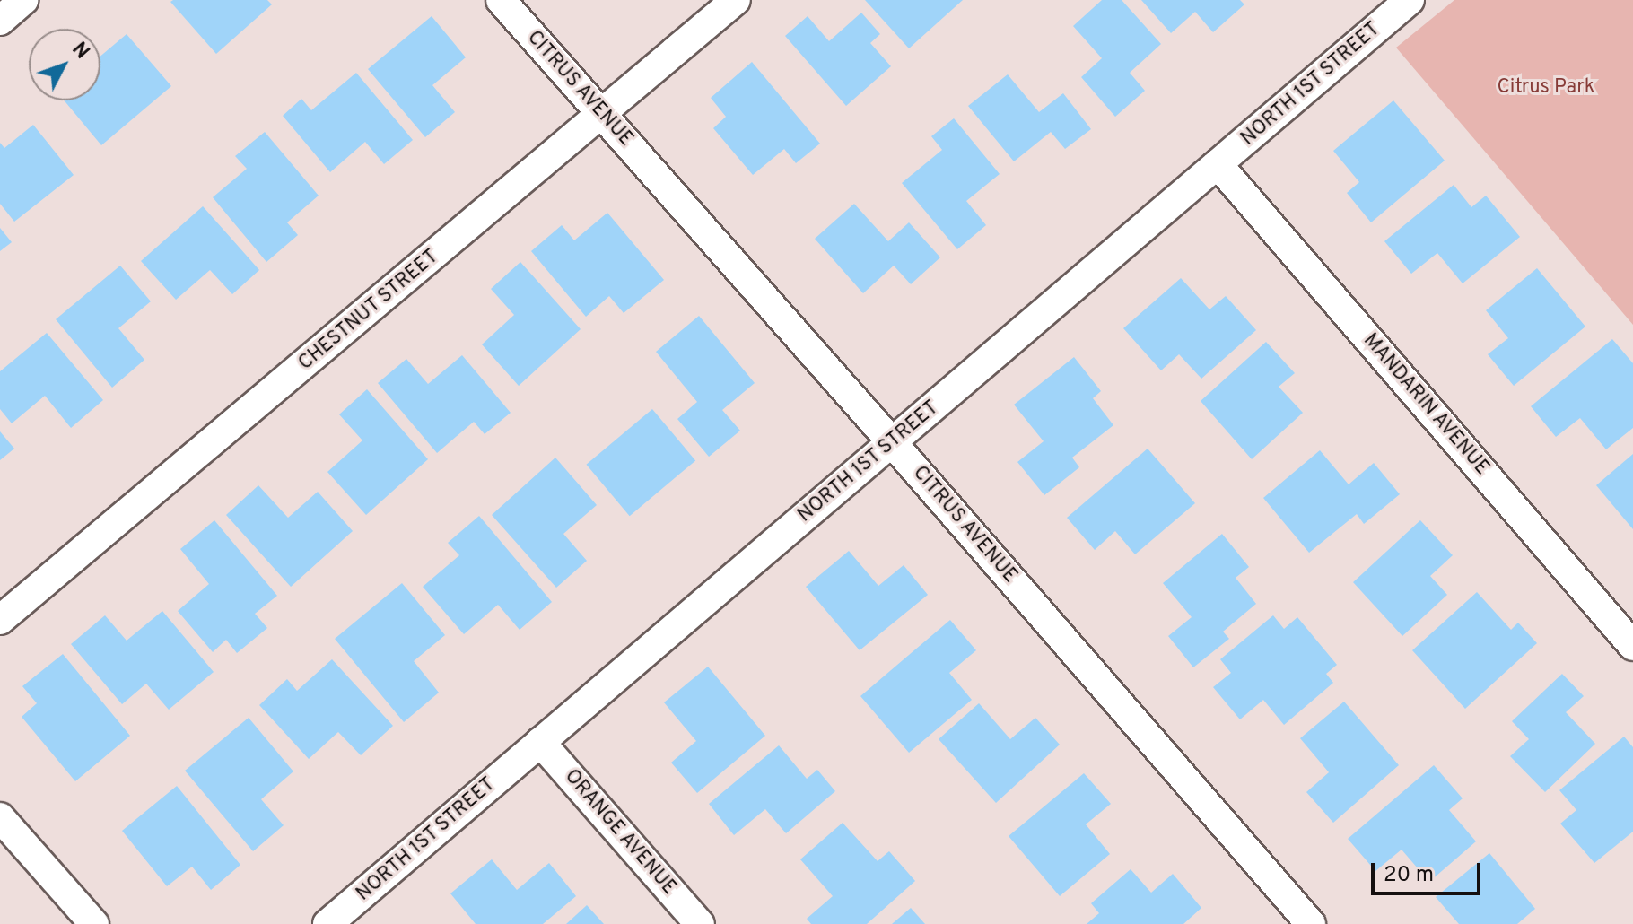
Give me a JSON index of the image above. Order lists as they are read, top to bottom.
{
  "streets": {
    "street": [
      "NORTH 1ST STREET",
      "CITRUS AVENUE",
      "CHESTNUT STREET",
      "MANDARIN AVENUE",
      "ORANGE AVENUE"
    ]
  },
  "crossings": [
    ["NORTH 1ST STREET", "CITRUS AVENUE"],
    ["NORTH 1ST STREET", "MANDARIN AVENUE"],
    ["NORTH 1ST STREET", "ORANGE AVENUE"],
    ["CITRUS AVENUE", "CHESTNUT STREET"]
  ],
  "parks": ["Citrus Park"],
  "scale_bar": "20 m",
  "north": "top right"
}
